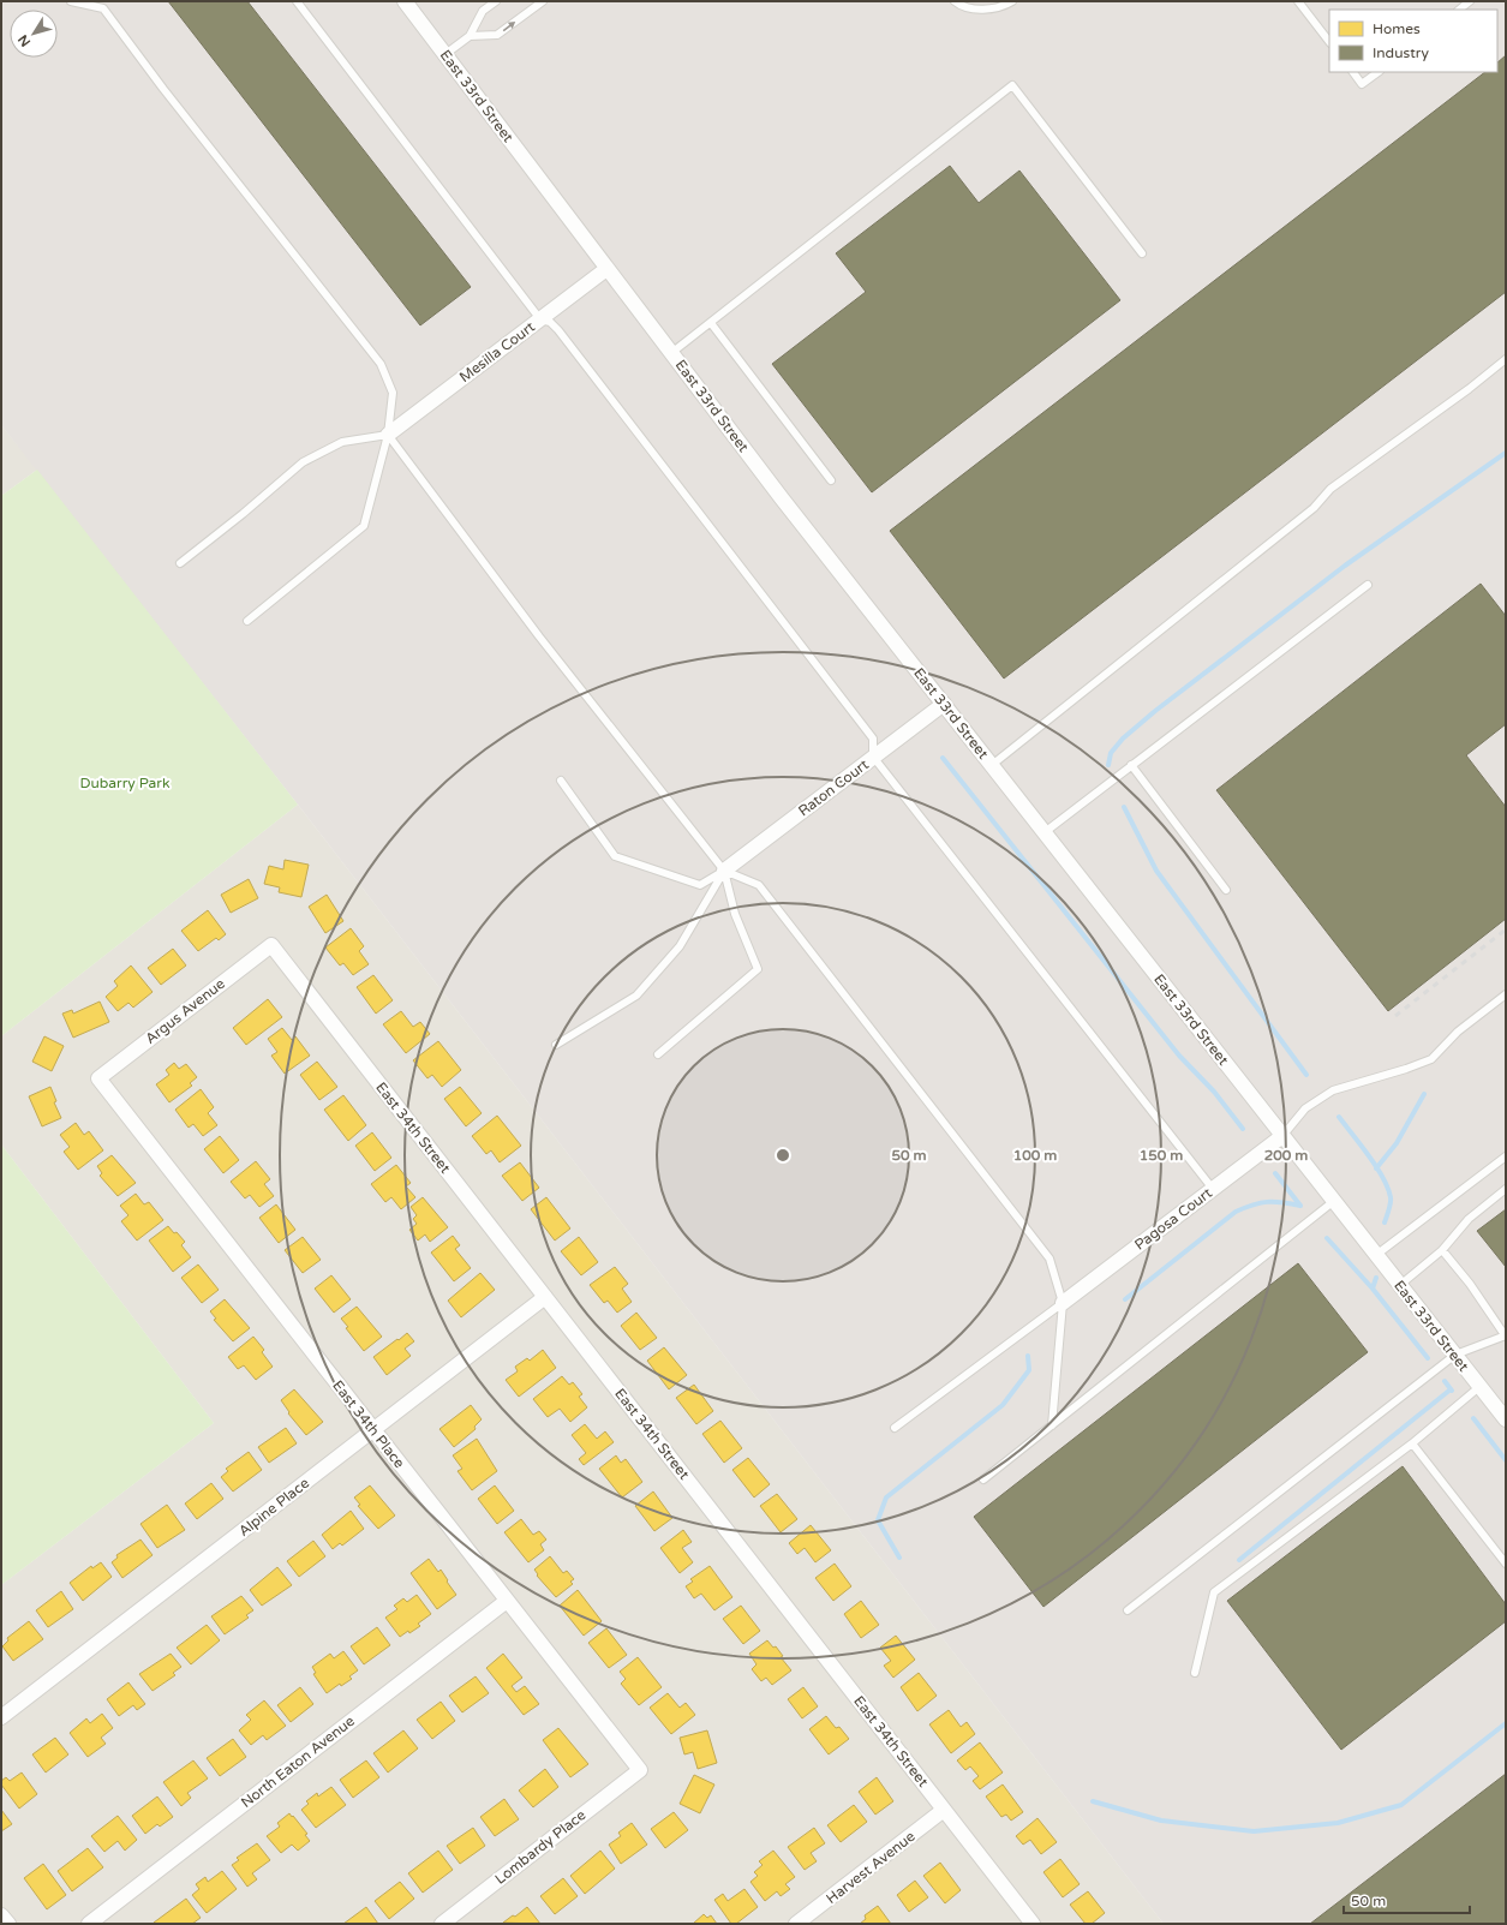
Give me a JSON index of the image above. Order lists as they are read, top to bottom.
{
  "streets": {
    "street": [
      "East 33rd Street",
      "Mesilla Court",
      "Raton Court",
      "Argus Avenue",
      "East 34th Street",
      "Pagosa Court",
      "East 34th Place",
      "Alpine Place",
      "North Eaton Avenue",
      "Lombardy Place",
      "Harvest Avenue"
    ]
  },
  "crossings": [
    ["East 33rd Street", "Mesilla Court"],
    ["East 33rd Street", "Raton Court"],
    ["East 33rd Street", "Pagosa Court"],
    ["Argus Avenue", "East 34th Street"],
    ["Argus Avenue", "East 34th Place"],
    ["East 34th Street", "Alpine Place"],
    ["East 34th Street", "Harvest Avenue"],
    ["East 34th Place", "Alpine Place"],
    ["East 34th Place", "North Eaton Avenue"],
    ["East 34th Place", "Lombardy Place"]
  ],
  "parks": ["Dubarry Park"],
  "legend": ["Homes", "Industry"],
  "scale_bar": "50 m",
  "north": "bottom left",
  "rings": [
    "50 m",
    "100 m",
    "150 m",
    "200 m"
  ]
}
